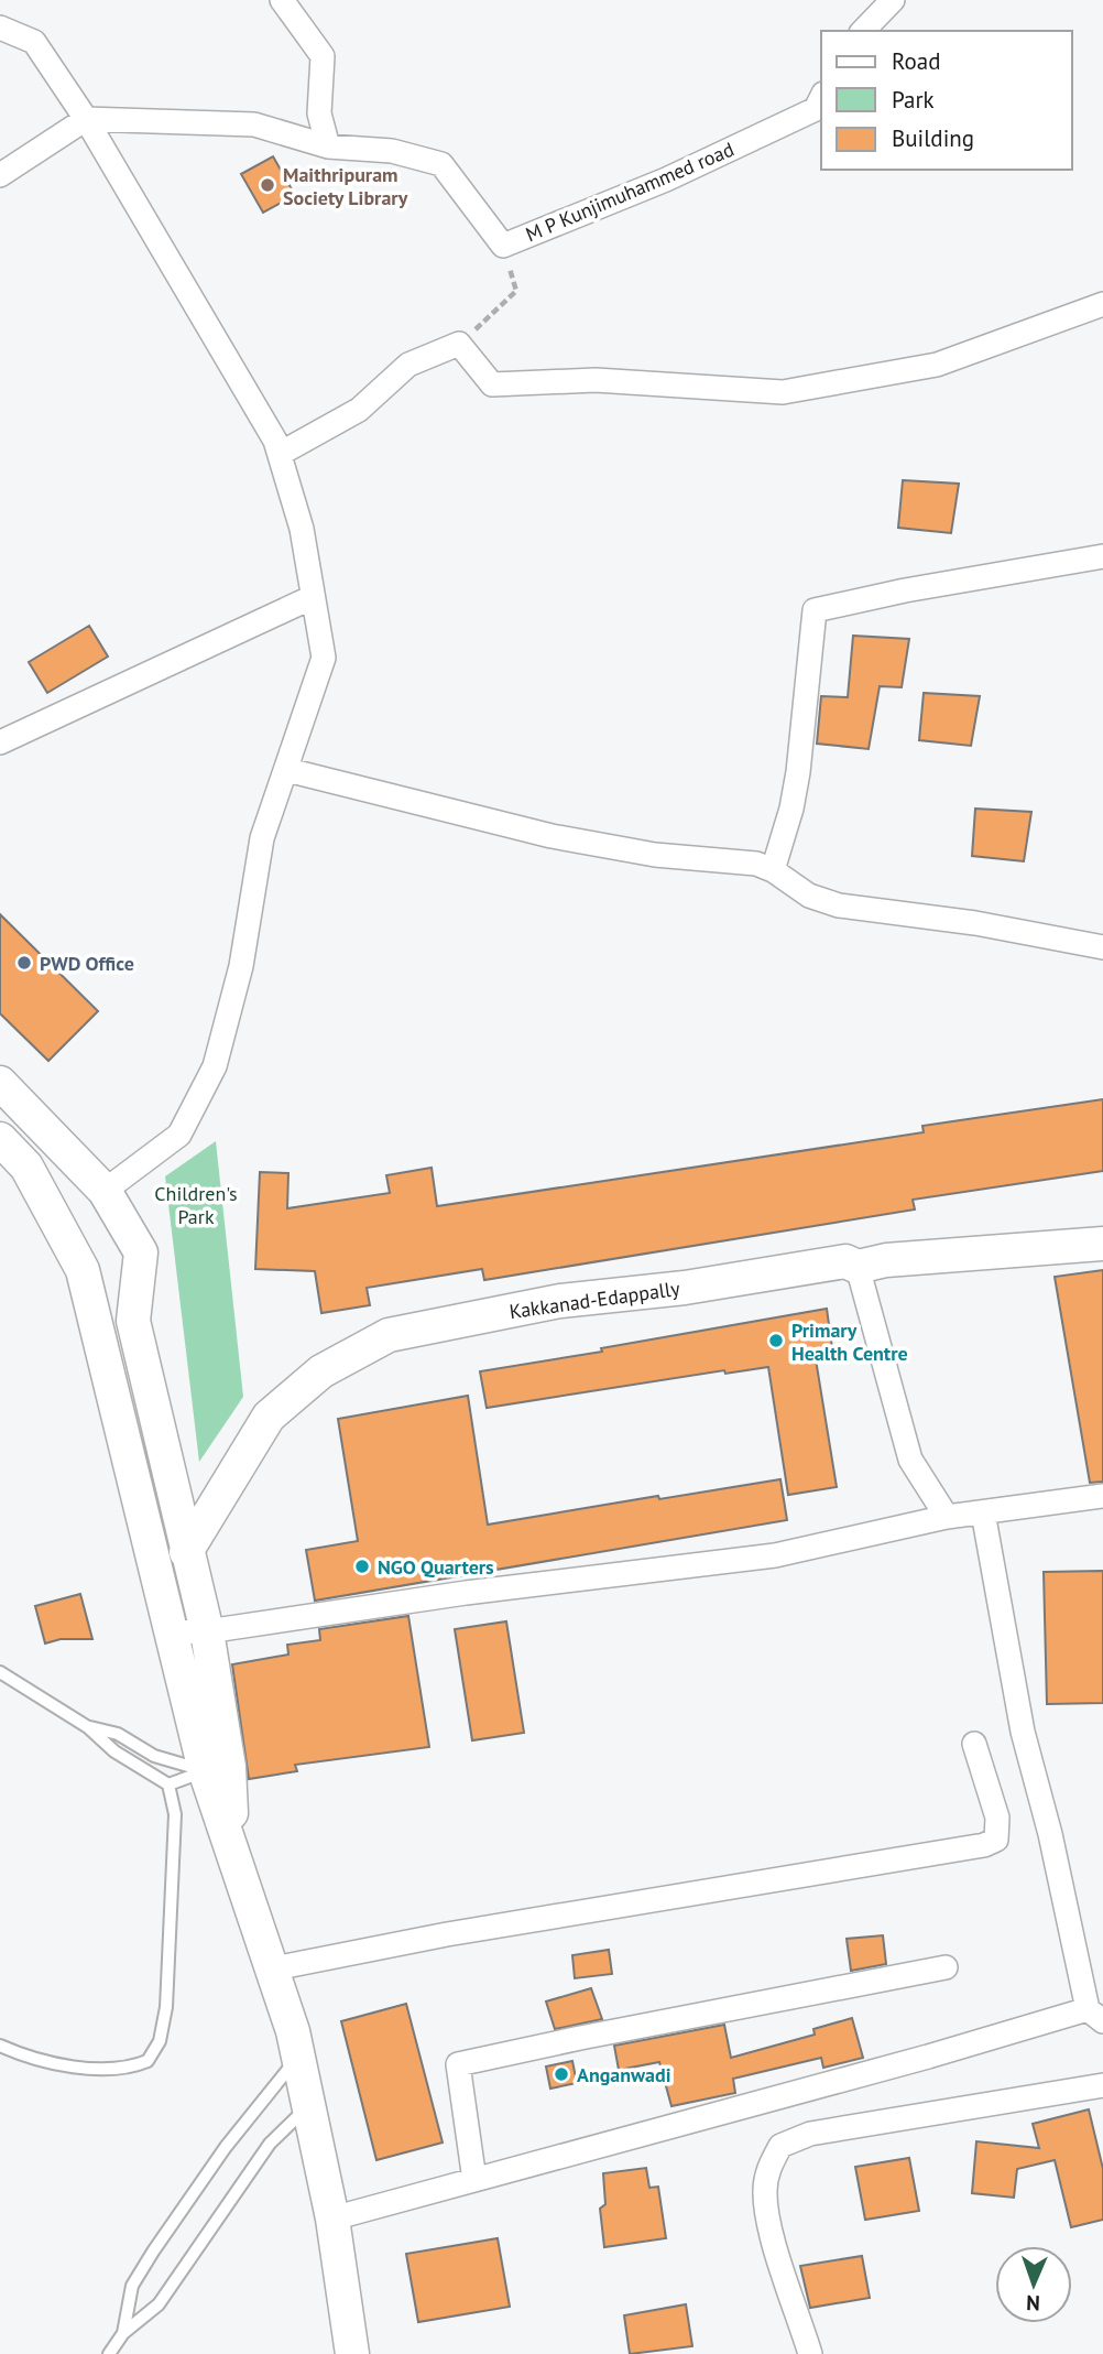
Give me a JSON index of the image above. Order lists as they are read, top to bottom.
{
  "streets": {
    "main road": ["Kakkanad-Edappally"],
    "street": ["M P Kunjimuhammed road"]
  },
  "parks": ["Children's Park"],
  "places": [
    "Maithripuram Society Library",
    "PWD Office",
    "Primary Health Centre",
    "NGO Quarters",
    "Anganwadi"
  ],
  "legend": ["Road", "Park", "Building"],
  "north": "bottom"
}
